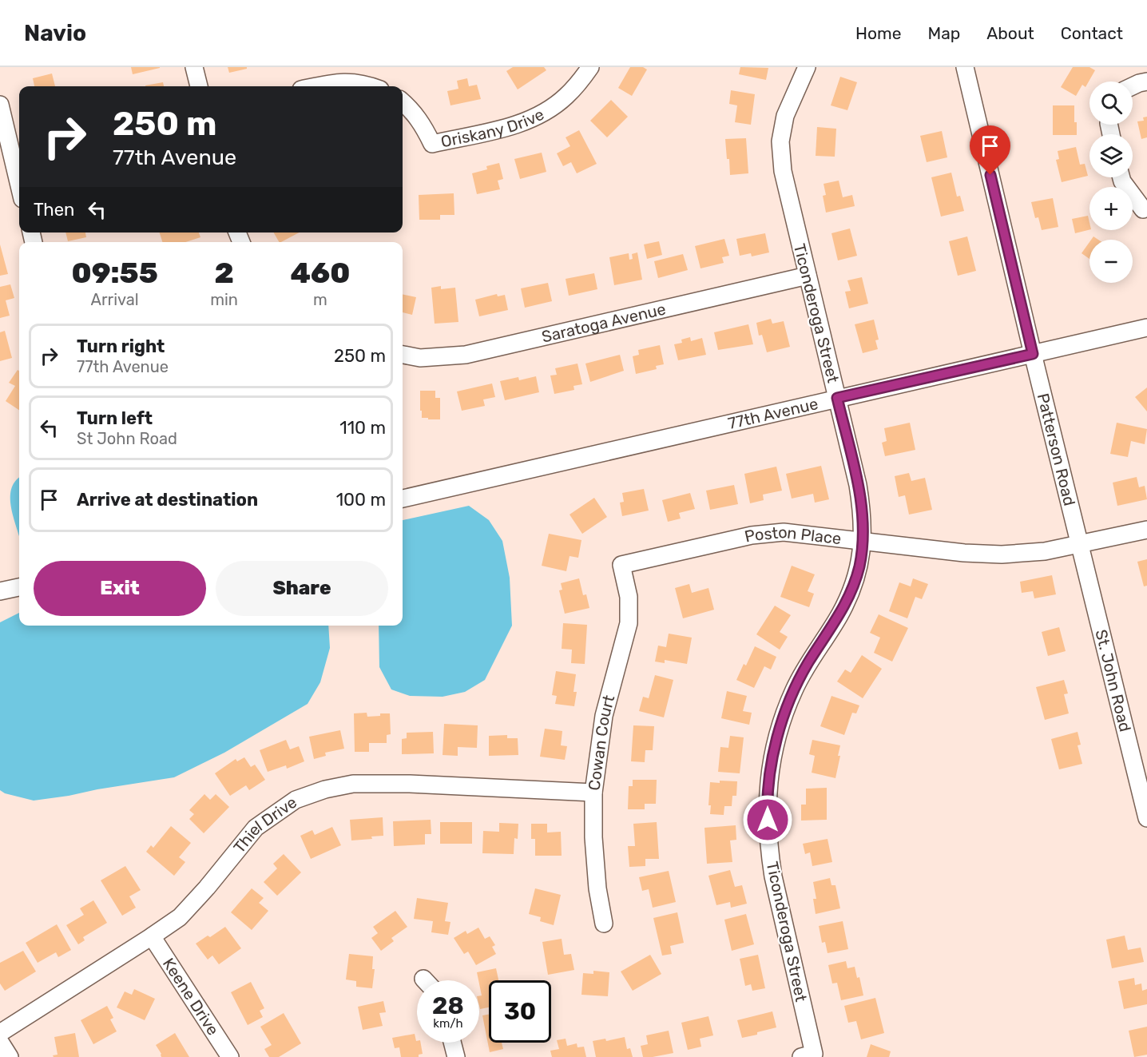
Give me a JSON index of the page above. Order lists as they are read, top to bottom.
{
  "streets": {
    "street": [
      "Oriskany Drive",
      "Ticonderoga Street",
      "Saratoga Avenue",
      "77th Avenue",
      "Patterson Road",
      "Poston Place",
      "St. John Road",
      "Cowan Court",
      "Thiel Drive",
      "Keene Drive"
    ]
  },
  "crossings": [
    ["Ticonderoga Street", "Saratoga Avenue"],
    ["Ticonderoga Street", "77th Avenue"],
    ["Ticonderoga Street", "Poston Place"],
    ["77th Avenue", "Patterson Road"],
    ["Patterson Road", "Poston Place"],
    ["Patterson Road", "St. John Road"],
    ["Poston Place", "St. John Road"],
    ["Poston Place", "Cowan Court"],
    ["Cowan Court", "Thiel Drive"],
    ["Thiel Drive", "Keene Drive"]
  ],
  "page": {
    "header": "Navio",
    "nav": [
      "Home",
      "Map",
      "About",
      "Contact"
    ],
    "map_buttons": ["+", "−"],
    "turn": ["250 m", "77th Avenue"],
    "then": "Then",
    "eta": [
      "09:55",
      "Arrival",
      "2",
      "min",
      "460",
      "m"
    ],
    "list": [
      {
        "name": "Turn right",
        "note": "77th Avenue",
        "value": "250 m"
      },
      {
        "name": "Turn left",
        "note": "St John Road",
        "value": "110 m"
      },
      {
        "name": "Arrive at destination",
        "value": "100 m"
      }
    ],
    "buttons": ["Exit", "Share"],
    "speed": "28 km/h",
    "limit": "30"
  }
}
